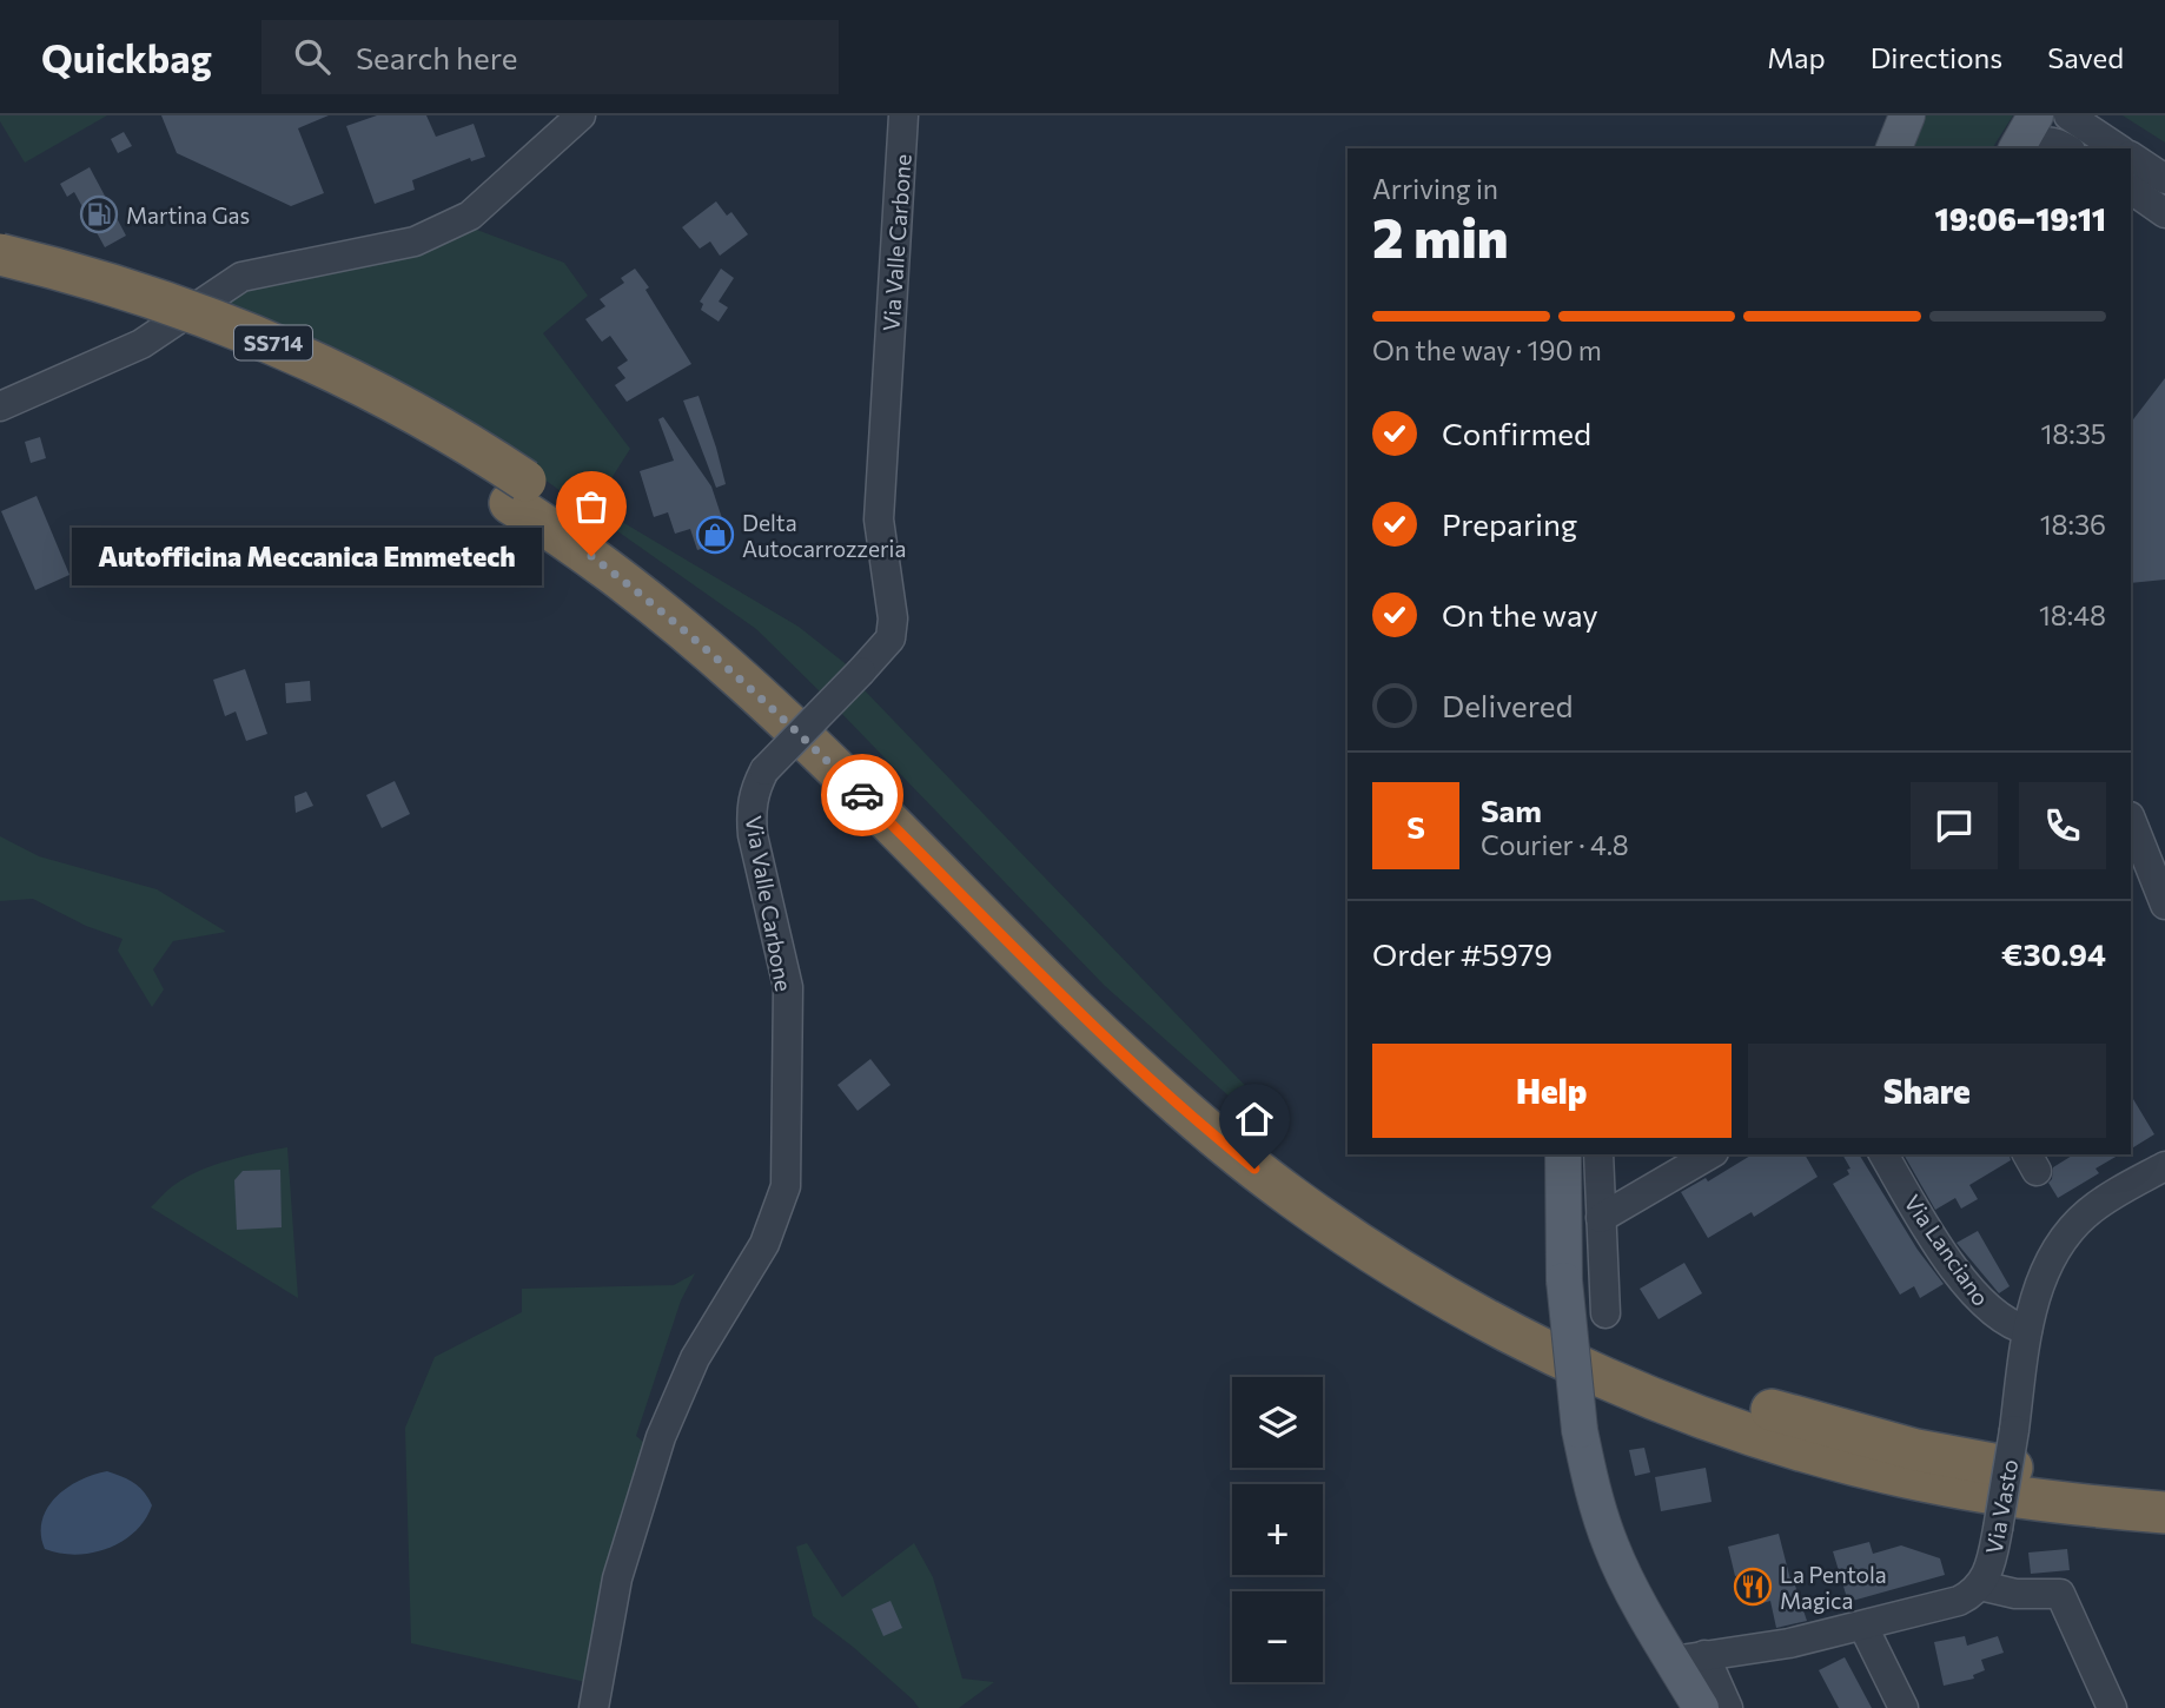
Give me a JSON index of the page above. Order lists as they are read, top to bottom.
{
  "streets": {
    "highway": ["SS714"],
    "street": ["Via Valle Carbone", "Via Lanciano", "Via Vasto"]
  },
  "crossings": [
    ["Via Lanciano", "Via Vasto"]
  ],
  "places": {
    "fuel station": ["Martina Gas"],
    "shop": ["Delta Autocarrozzeria"],
    "other": ["Autofficina Meccanica Emmetech"],
    "restaurant": ["La Pentola Magica"]
  },
  "page": {
    "header": "Quickbag",
    "search": "Search here",
    "nav": ["Map", "Directions", "Saved"],
    "heading": ["2 min", "Arriving in", "19:06–19:11"],
    "panel": [
      "Sam",
      "Courier · 4.8",
      "Order #5979",
      "€30.94"
    ],
    "bar": "On the way · 190 m",
    "list": [
      ["Confirmed", "18:35"],
      ["Preparing", "18:36"],
      ["On the way", "18:48"],
      "Delivered"
    ],
    "bubble": "Autofficina Meccanica Emmetech",
    "round": "S",
    "buttons": ["Help", "Share"],
    "map_buttons": ["+", "−"]
  }
}
